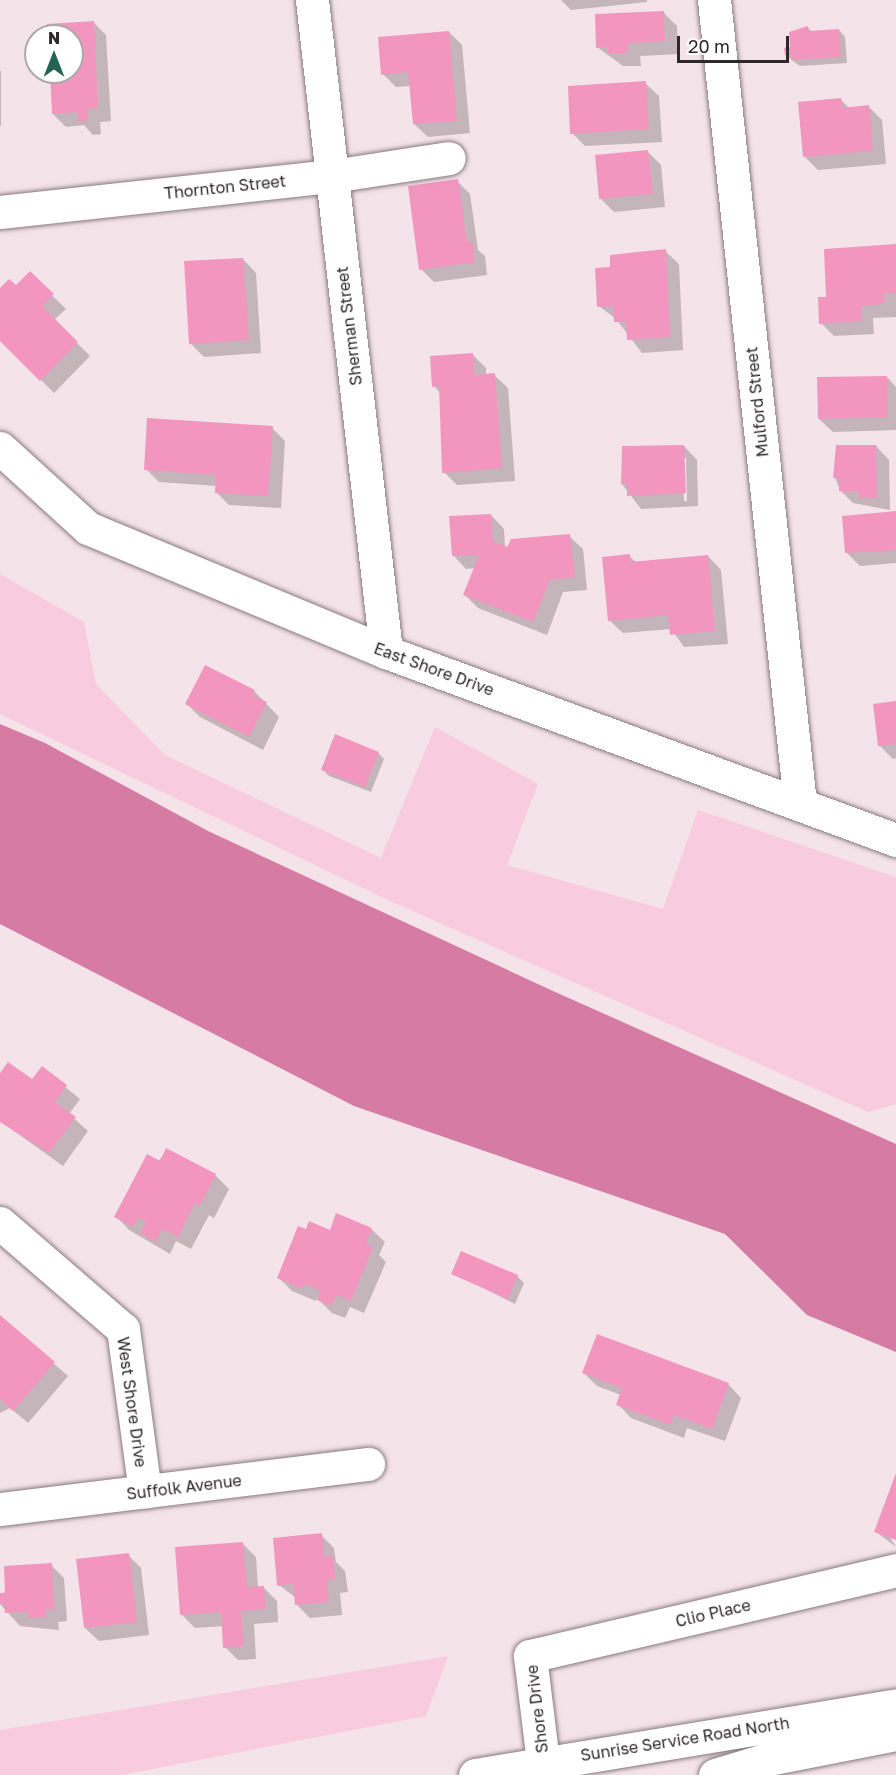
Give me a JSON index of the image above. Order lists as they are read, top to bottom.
{
  "streets": {
    "main road": [
      "Thornton Street",
      "Sherman Street",
      "Mulford Street",
      "East Shore Drive",
      "West Shore Drive",
      "Suffolk Avenue",
      "Clio Place",
      "Shore Drive",
      "Sunrise Service Road North"
    ]
  },
  "crossings": [
    ["Thornton Street", "Sherman Street"],
    ["Sherman Street", "East Shore Drive"],
    ["Mulford Street", "East Shore Drive"],
    ["West Shore Drive", "Suffolk Avenue"],
    ["Clio Place", "Shore Drive"],
    ["Shore Drive", "Sunrise Service Road North"]
  ],
  "scale_bar": "20 m",
  "north": "top"
}
